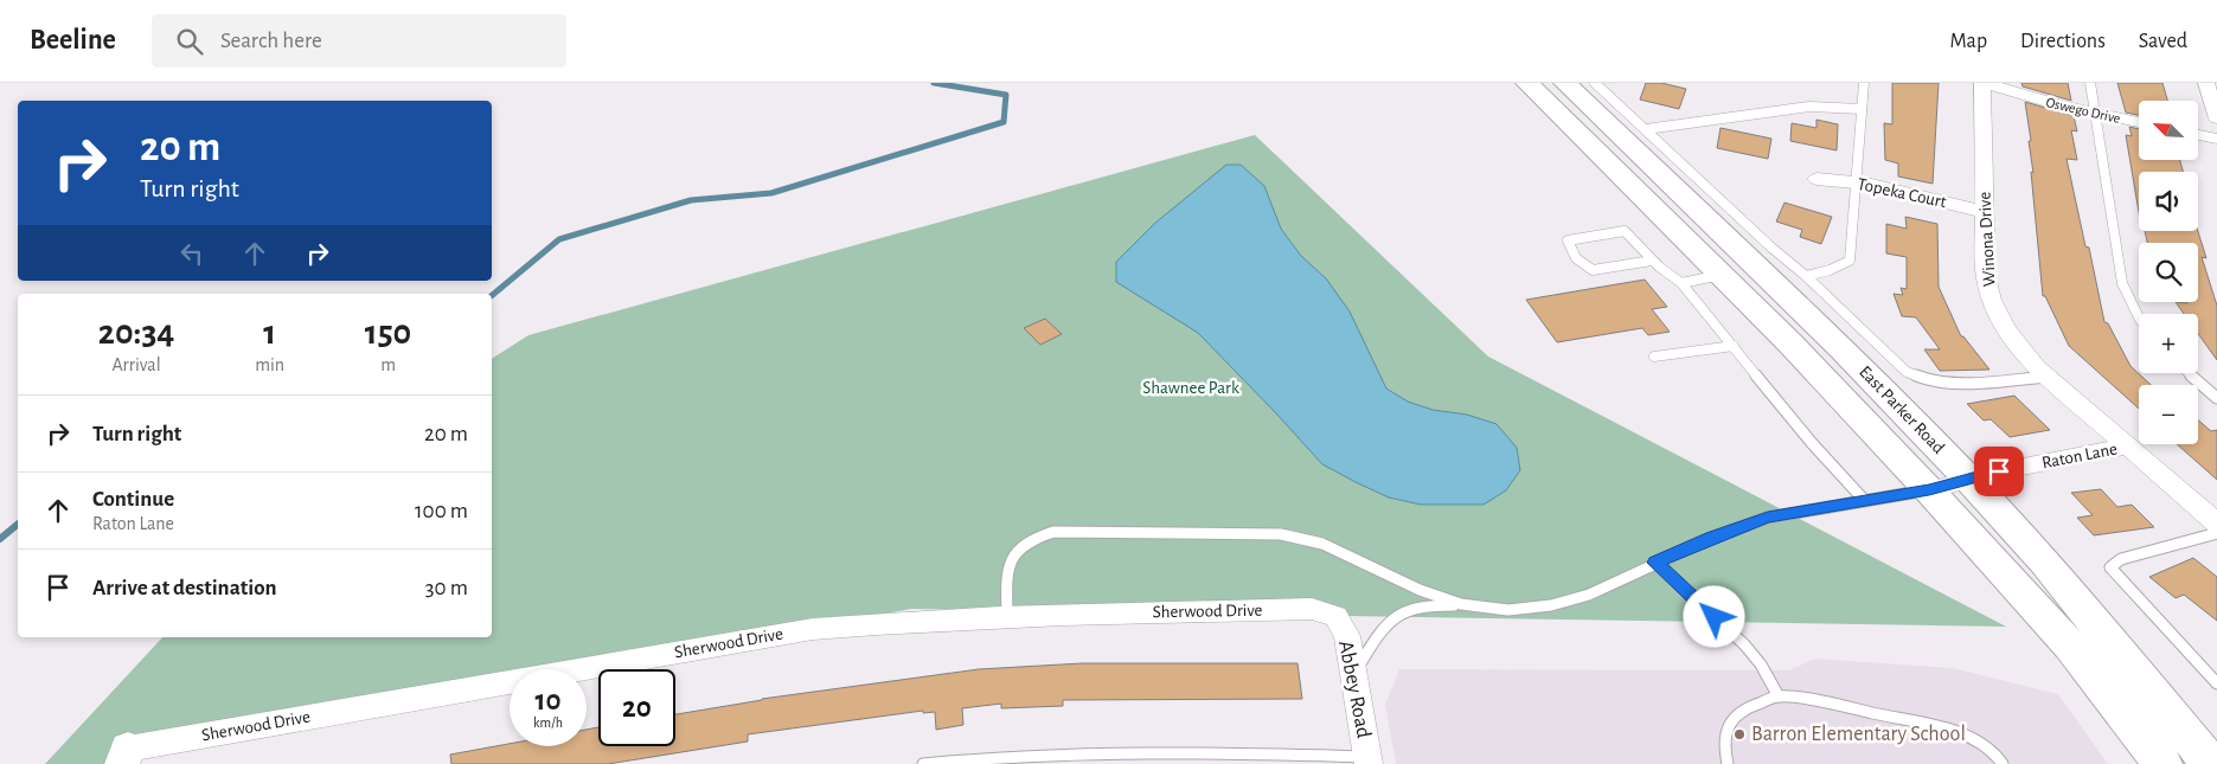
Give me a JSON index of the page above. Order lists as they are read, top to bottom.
{
  "streets": {
    "main road": ["East Parker Road"],
    "street": [
      "Oswego Drive",
      "Topeka Court",
      "Winona Drive",
      "Raton Lane",
      "Sherwood Drive",
      "Abbey Road"
    ]
  },
  "crossings": [
    ["Oswego Drive", "Winona Drive"],
    ["Topeka Court", "Winona Drive"],
    ["Winona Drive", "Raton Lane"],
    ["East Parker Road", "Raton Lane"],
    ["Sherwood Drive", "Abbey Road"]
  ],
  "parks": ["Shawnee Park"],
  "places": ["Barron Elementary School"],
  "north": "top left",
  "page": {
    "header": "Beeline",
    "search": "Search here",
    "nav": ["Map", "Directions", "Saved"],
    "map_buttons": ["+", "−"],
    "turn": ["20 m", "Turn right"],
    "eta": [
      "20:34",
      "Arrival",
      "1",
      "min",
      "150",
      "m"
    ],
    "list": [
      {
        "name": "Turn right",
        "value": "20 m"
      },
      {
        "name": "Continue",
        "note": "Raton Lane",
        "value": "100 m"
      },
      {
        "name": "Arrive at destination",
        "value": "30 m"
      }
    ],
    "speed": "10 km/h",
    "limit": "20"
  }
}
